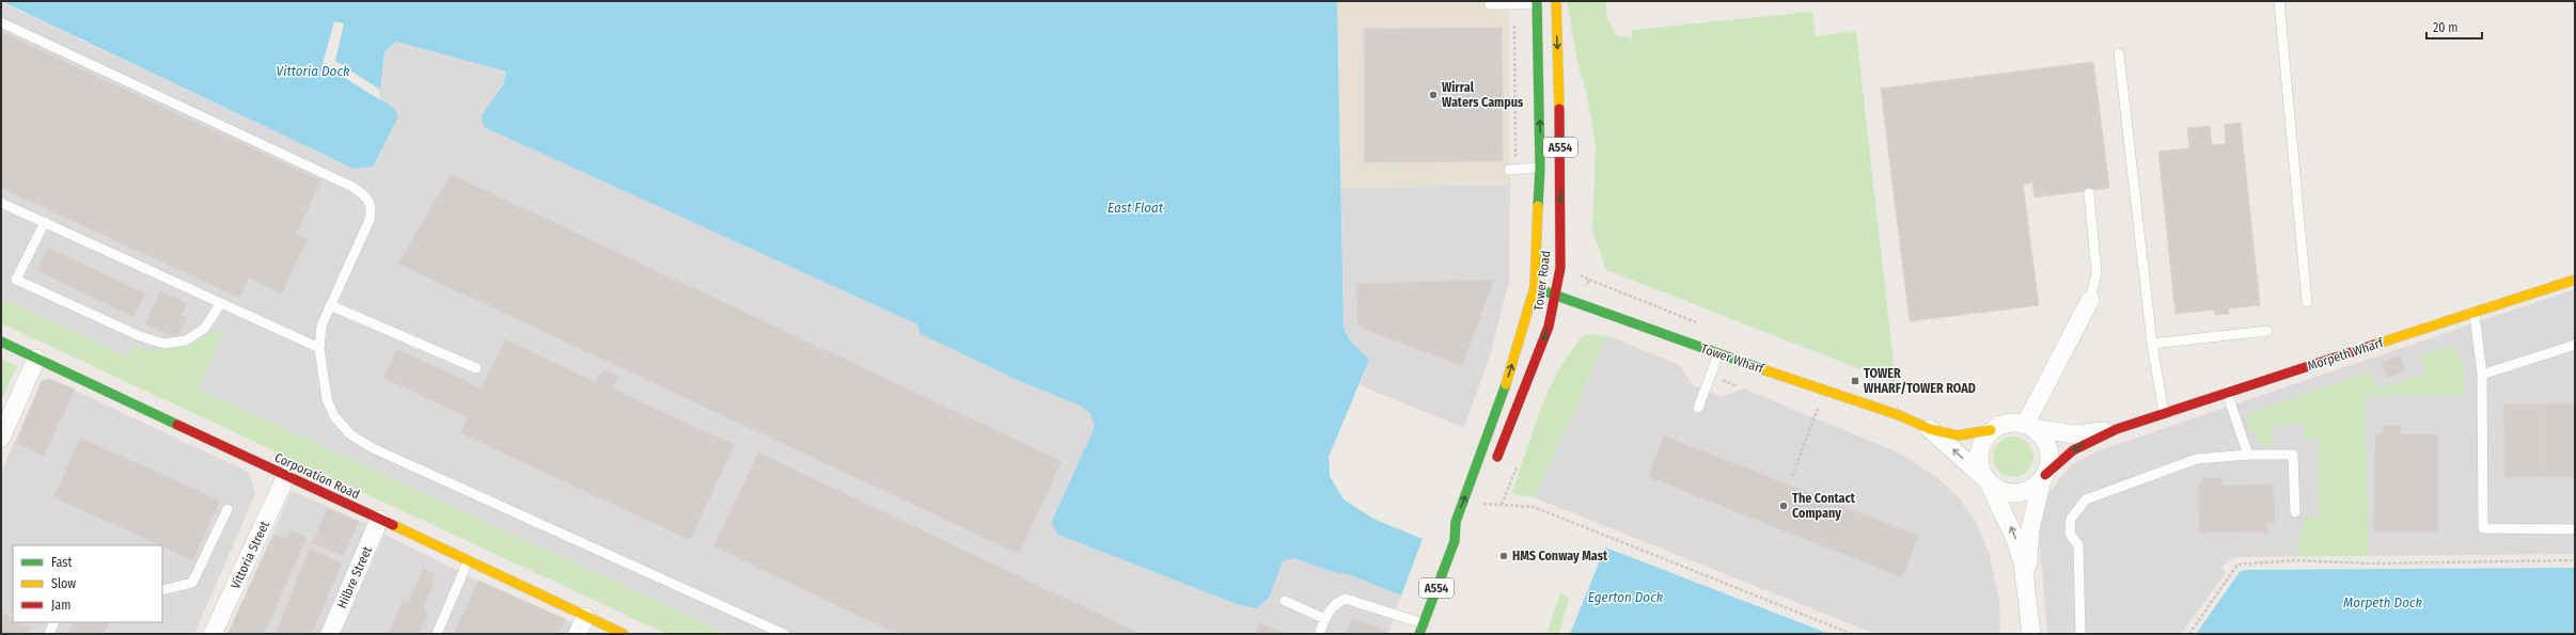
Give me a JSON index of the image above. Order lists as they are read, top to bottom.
{
  "streets": {
    "main road": [
      "A554",
      "Tower Road",
      "Morpeth Wharf",
      "Tower Wharf",
      "Corporation Road"
    ],
    "street": ["Vittoria Street", "Hilbre Street"]
  },
  "crossings": [
    ["Tower Road", "Tower Wharf"],
    ["Morpeth Wharf", "Tower Wharf"],
    ["Corporation Road", "Vittoria Street"],
    ["Corporation Road", "Hilbre Street"]
  ],
  "water": [
    "Vittoria Dock",
    "East Float",
    "Egerton Dock",
    "Morpeth Dock"
  ],
  "places": {
    "other": ["Wirral Waters Campus", "The Contact Company", "HMS Conway Mast"],
    "transit": ["TOWER WHARF/TOWER ROAD"]
  },
  "legend": ["Fast", "Slow", "Jam"],
  "scale_bar": "20 m"
}
